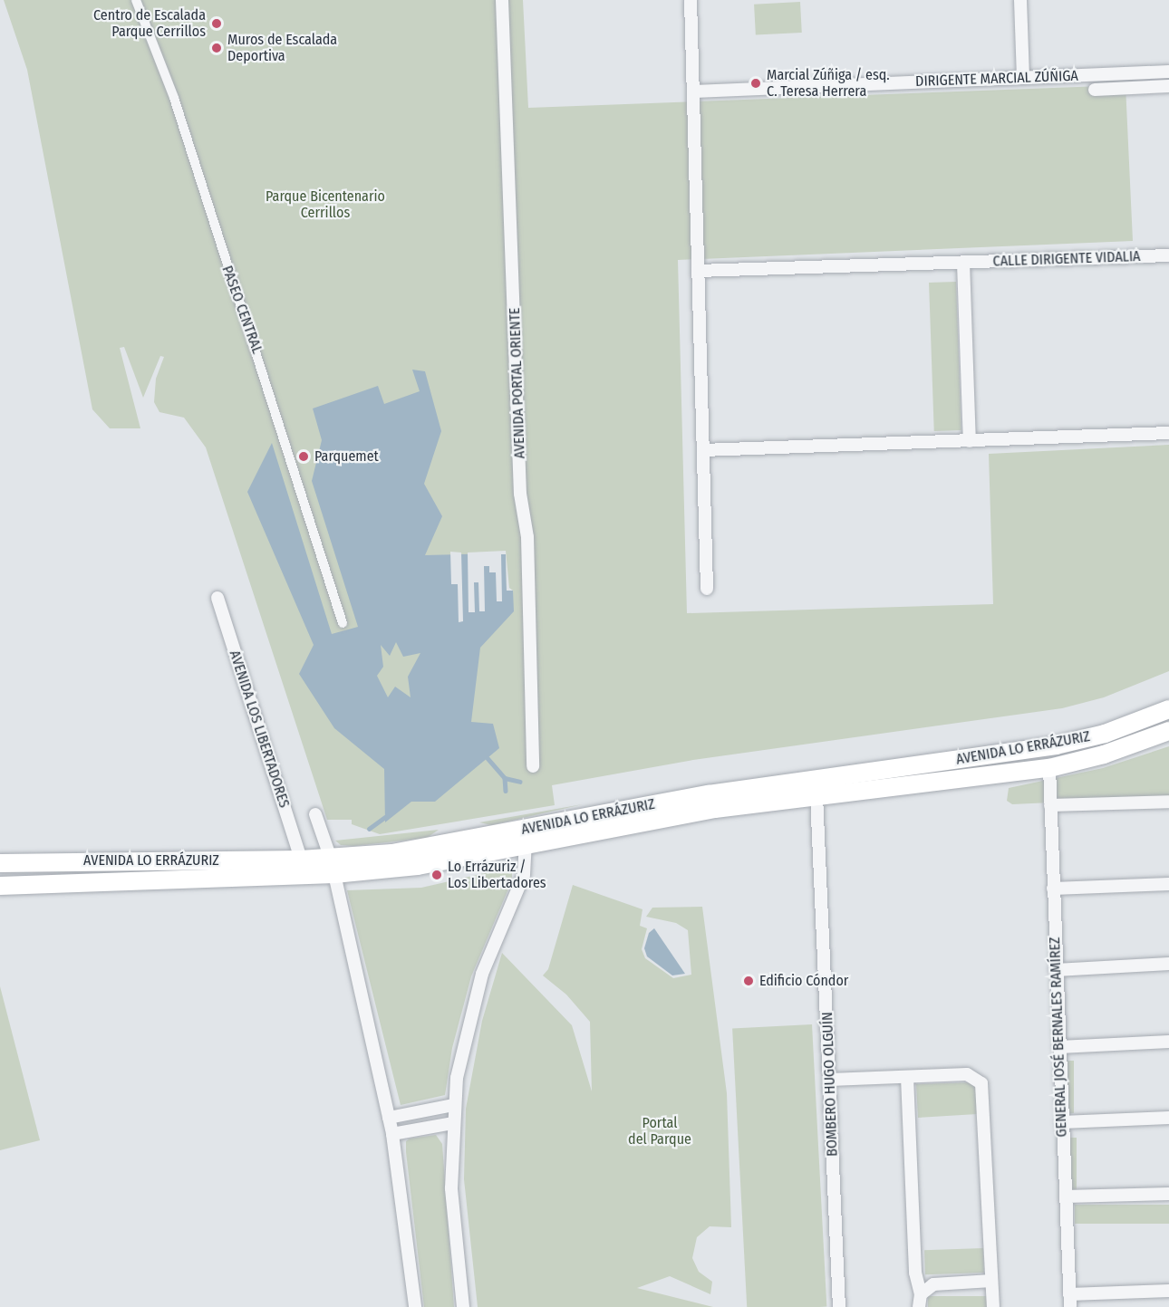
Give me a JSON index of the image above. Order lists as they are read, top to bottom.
{
  "streets": {
    "main road": ["AVENIDA LO ERRÁZURIZ"],
    "street": [
      "DIRIGENTE MARCIAL ZÚÑIGA",
      "CALLE DIRIGENTE VIDALIA",
      "PASEO CENTRAL",
      "AVENIDA PORTAL ORIENTE",
      "AVENIDA LOS LIBERTADORES",
      "GENERAL JOSÉ BERNALES RAMÍREZ",
      "BOMBERO HUGO OLGUÍN"
    ]
  },
  "crossings": [
    ["AVENIDA LOS LIBERTADORES", "AVENIDA LO ERRÁZURIZ"],
    ["AVENIDA LO ERRÁZURIZ", "GENERAL JOSÉ BERNALES RAMÍREZ"],
    ["AVENIDA LO ERRÁZURIZ", "BOMBERO HUGO OLGUÍN"]
  ],
  "parks": ["Parque Bicentenario Cerrillos", "Portal del Parque"],
  "places": [
    "Centro de Escalada Parque Cerrillos",
    "Muros de Escalada Deportiva",
    "Marcial Zúñiga / esq. C. Teresa Herrera",
    "Parquemet",
    "Lo Errázuriz / Los Libertadores",
    "Edificio Cóndor"
  ]
}
